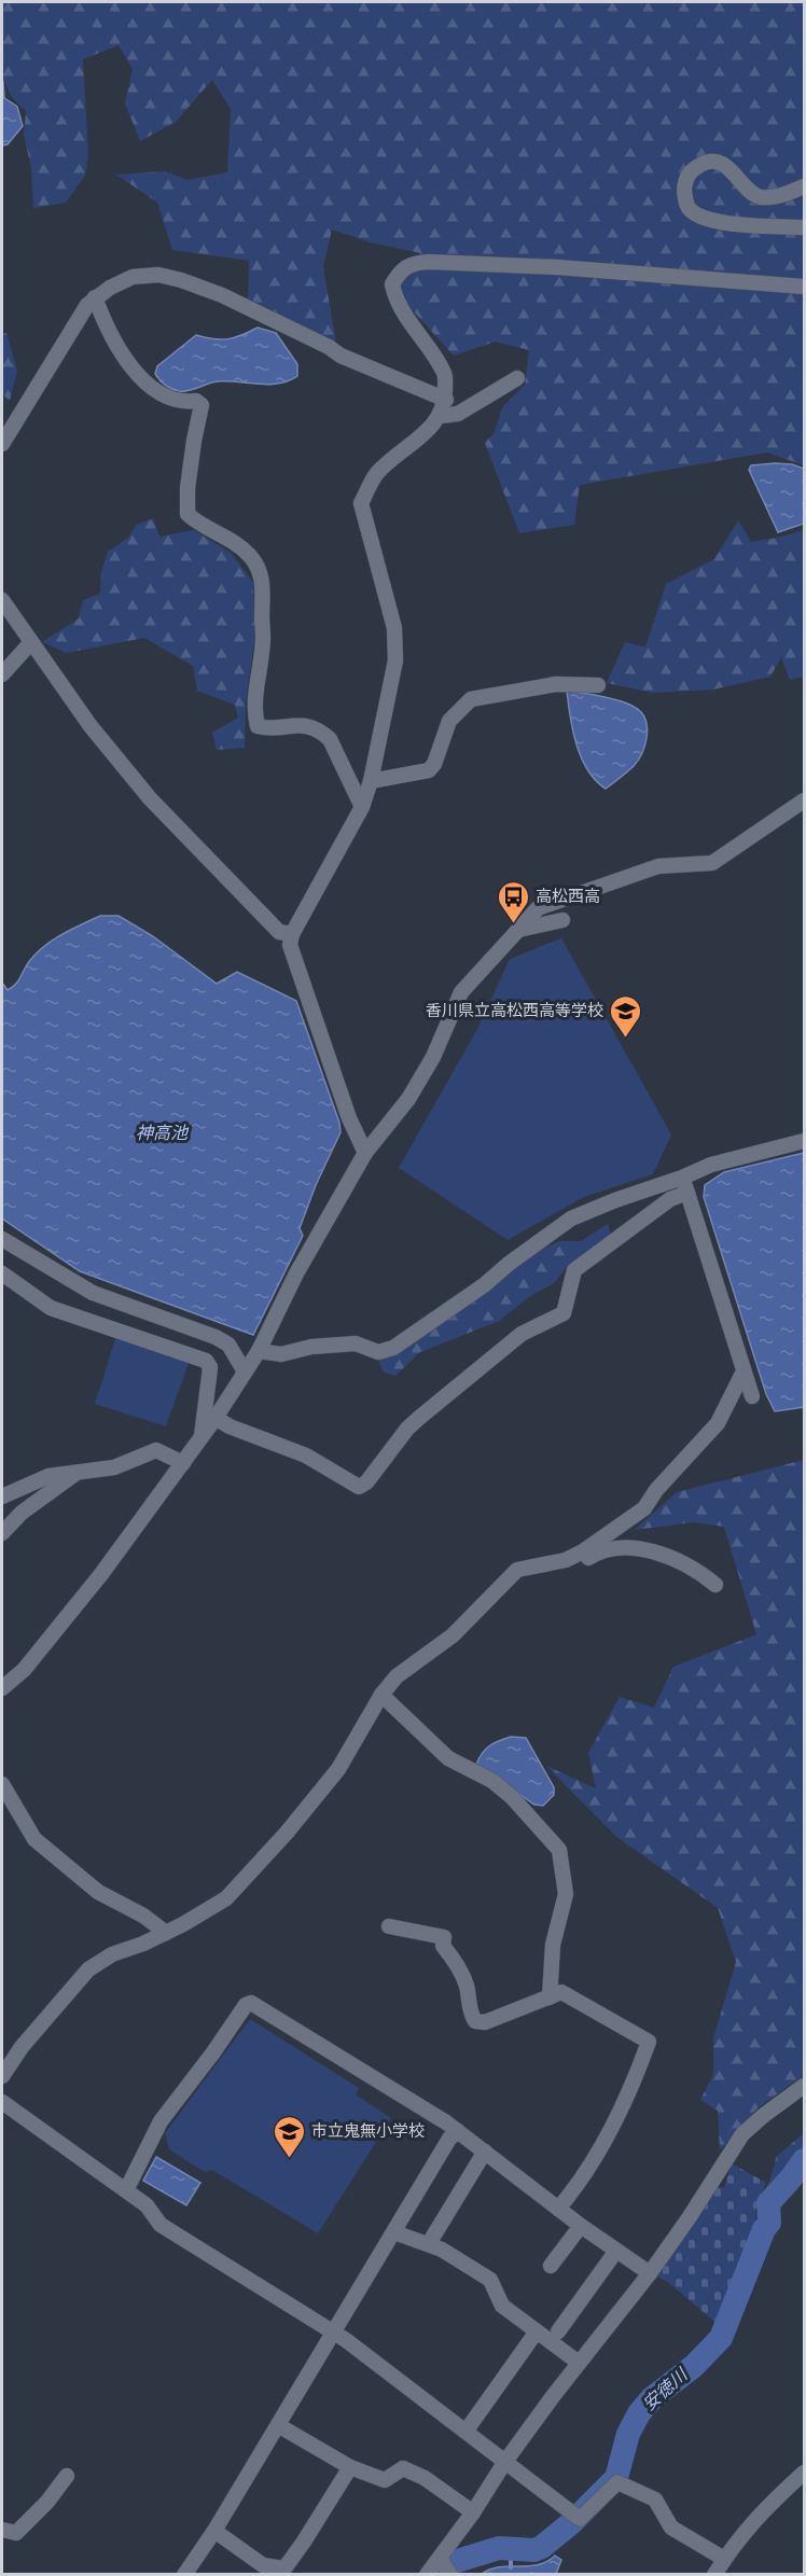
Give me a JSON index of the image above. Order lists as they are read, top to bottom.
{
  "water": ["神高池", "安徳川"],
  "places": {
    "bus stop": ["高松西高"],
    "school or university": ["香川県立高松西高等学校", "市立鬼無小学校"]
  }
}
